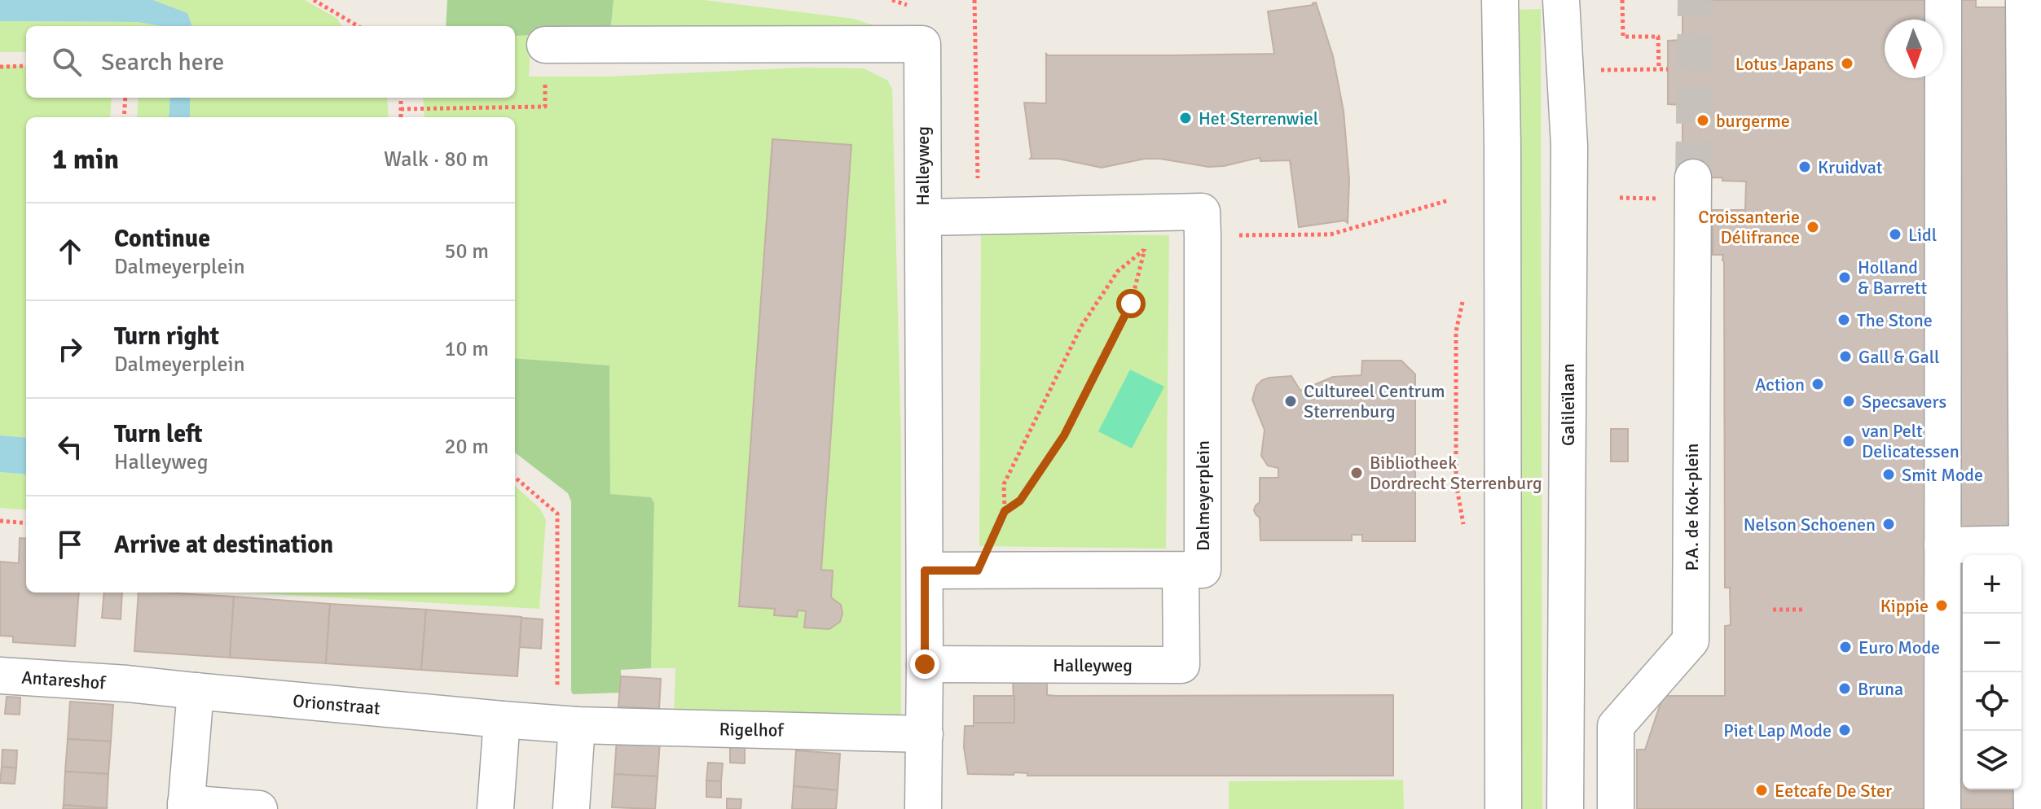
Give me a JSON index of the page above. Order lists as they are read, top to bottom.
{
  "streets": {
    "street": [
      "Halleyweg",
      "Galileïlaan",
      "Dalmeyerplein",
      "P.A. de Kok-plein",
      "Antareshof",
      "Orionstraat",
      "Rigelhof"
    ]
  },
  "crossings": [
    ["Halleyweg", "Dalmeyerplein"],
    ["Halleyweg", "Rigelhof"],
    ["Antareshof", "Orionstraat"],
    ["Orionstraat", "Rigelhof"]
  ],
  "places": [
    "Lotus Japans",
    "Het Sterrenwiel",
    "burgerme",
    "Kruidvat",
    "Croissanterie Délifrance",
    "Lidl",
    "Holland & Barrett",
    "The Stone",
    "Gall & Gall",
    "Action",
    "Cultureel Centrum Sterrenburg",
    "Specsavers",
    "van Pelt Delicatessen",
    "Bibliotheek Dordrecht Sterrenburg",
    "Smit Mode",
    "Nelson Schoenen",
    "Kippie",
    "Euro Mode",
    "Bruna",
    "Piet Lap Mode",
    "Eetcafe De Ster"
  ],
  "north": "bottom",
  "page": {
    "search": "Search here",
    "heading": ["1 min", "Walk · 80 m"],
    "list": [
      ["Continue", "Dalmeyerplein", "50 m"],
      ["Turn right", "Dalmeyerplein", "10 m"],
      ["Turn left", "Halleyweg", "20 m"],
      "Arrive at destination"
    ],
    "map_buttons": ["+", "−"]
  }
}
